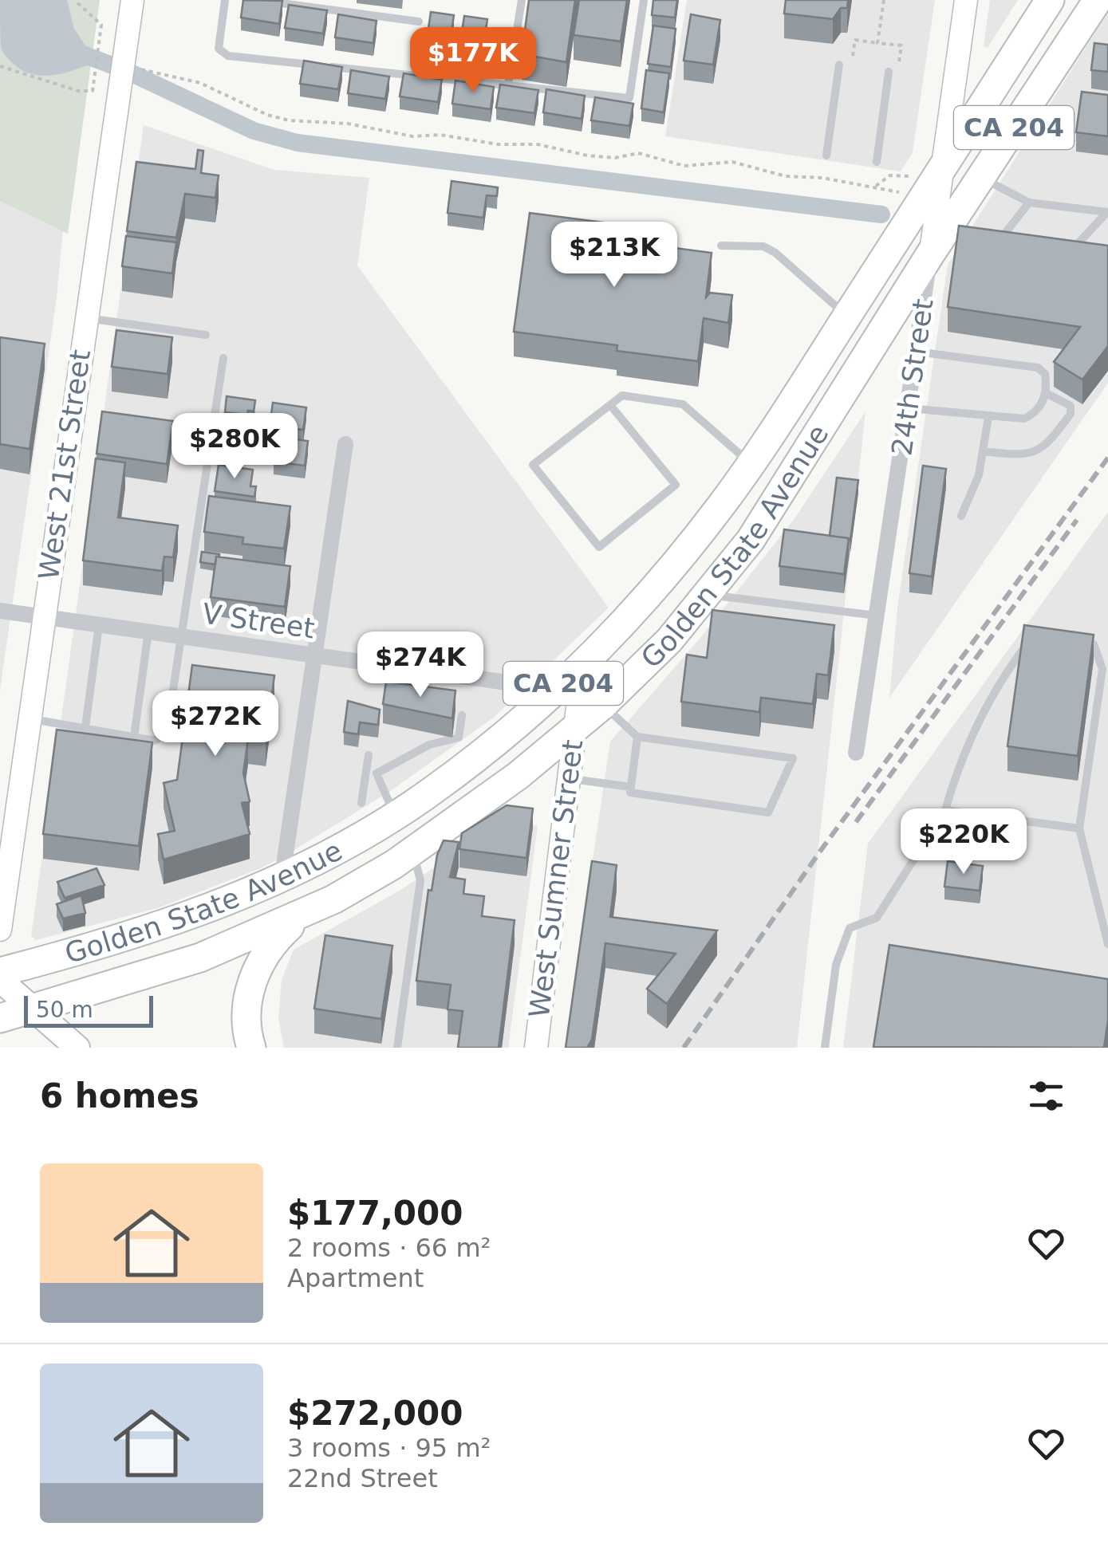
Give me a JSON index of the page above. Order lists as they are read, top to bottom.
{
  "streets": {
    "highway": ["CA 204", "Golden State Avenue"],
    "street": [
      "24th Street",
      "West 21st Street",
      "V Street",
      "West Sumner Street"
    ]
  },
  "crossings": [
    ["24th Street", "Golden State Avenue"],
    ["West 21st Street", "V Street"],
    ["Golden State Avenue", "V Street"],
    ["Golden State Avenue", "West Sumner Street"]
  ],
  "scale_bar": "50 m",
  "page": {
    "price": [
      "$177K",
      "$213K",
      "$280K",
      "$274K",
      "$272K",
      "$220K"
    ],
    "scale": "50 m",
    "heading": "6 homes",
    "list": [
      {
        "name": "$177,000",
        "note": "2 rooms · 66 m² · Apartment"
      },
      {
        "name": "$272,000",
        "note": "3 rooms · 95 m² · 22nd Street"
      }
    ]
  }
}
